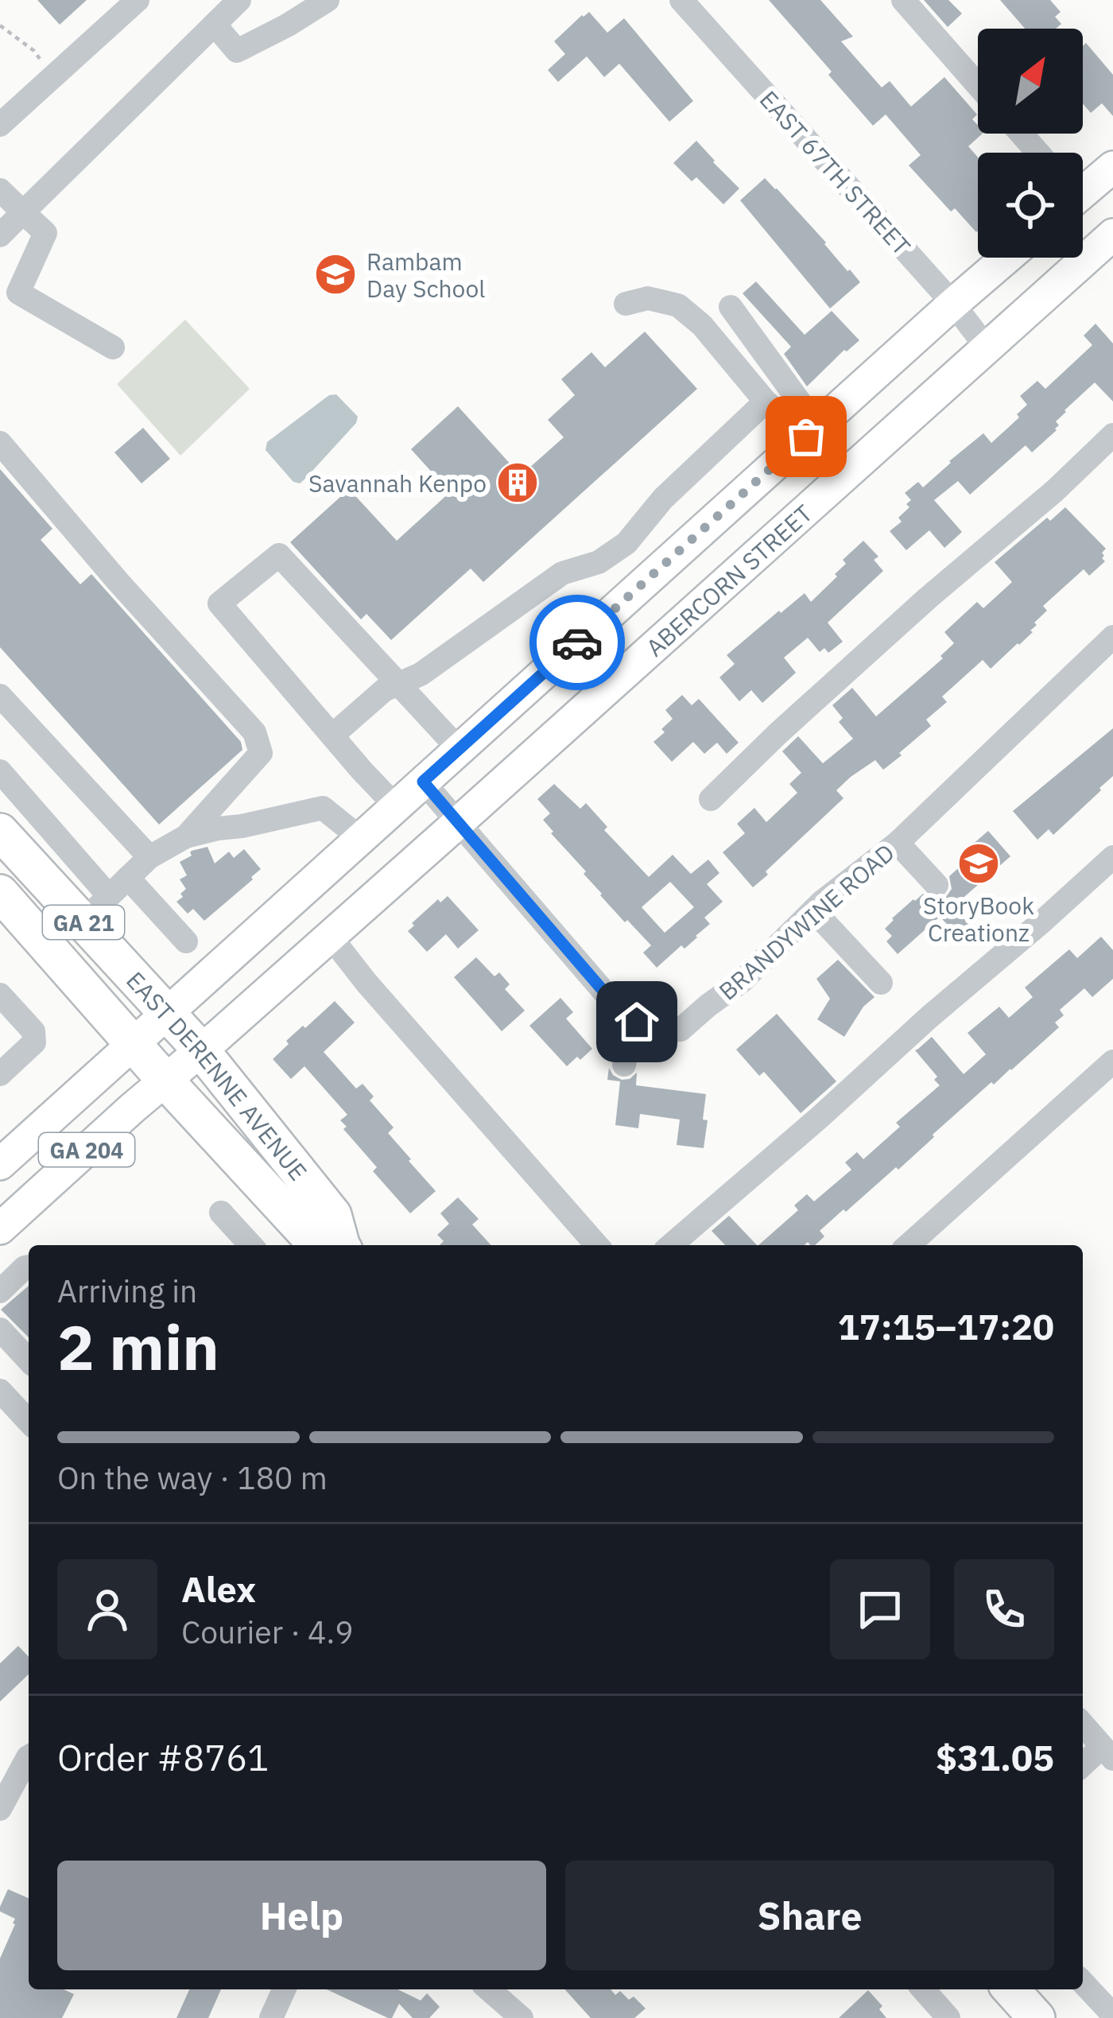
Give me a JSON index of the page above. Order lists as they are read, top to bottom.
{
  "streets": {
    "highway": ["GA 21", "EAST DERENNE AVENUE"],
    "main road": ["ABERCORN STREET", "GA 204"],
    "street": ["EAST 67TH STREET", "BRANDYWINE ROAD"]
  },
  "crossings": [
    ["EAST 67TH STREET", "ABERCORN STREET"],
    ["ABERCORN STREET", "EAST DERENNE AVENUE"],
    ["EAST DERENNE AVENUE", "GA 204"]
  ],
  "places": {
    "school or university": ["Rambam Day School", "StoryBook Creationz"],
    "building": ["Savannah Kenpo"]
  },
  "north": "top right",
  "page": {
    "heading": ["2 min", "Arriving in", "17:15–17:20"],
    "panel": [
      "Alex",
      "Courier · 4.9",
      "Order #8761",
      "$31.05"
    ],
    "bar": "On the way · 180 m",
    "buttons": ["Help", "Share"]
  }
}
